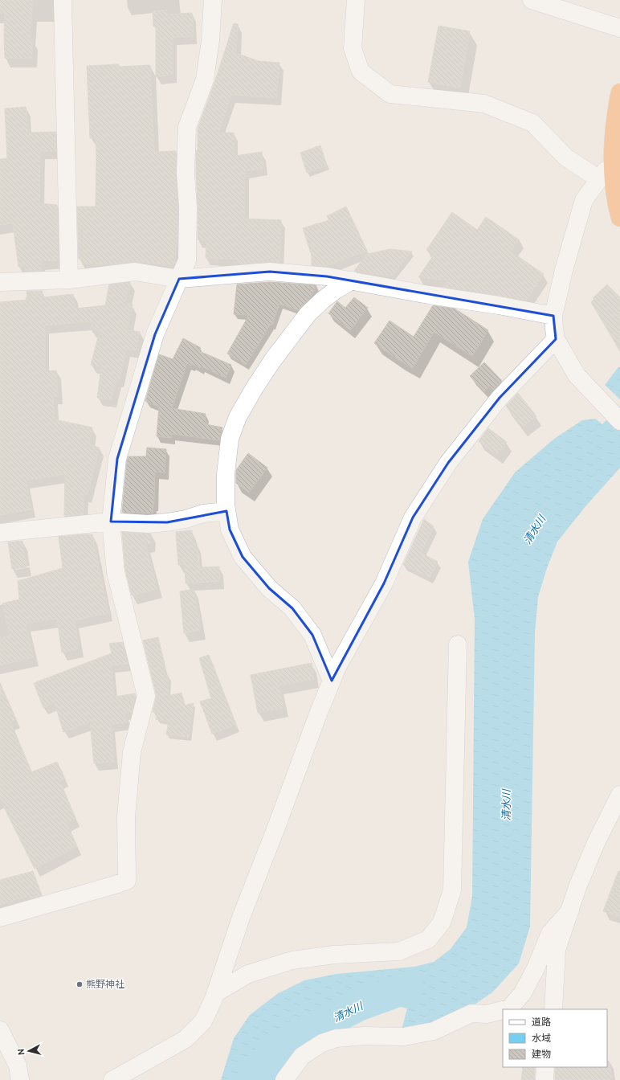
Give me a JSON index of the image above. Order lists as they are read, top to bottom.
{
  "water": ["清水川"],
  "places": ["熊野神社"],
  "legend": ["道路", "水域", "建物"],
  "north": "left"
}
